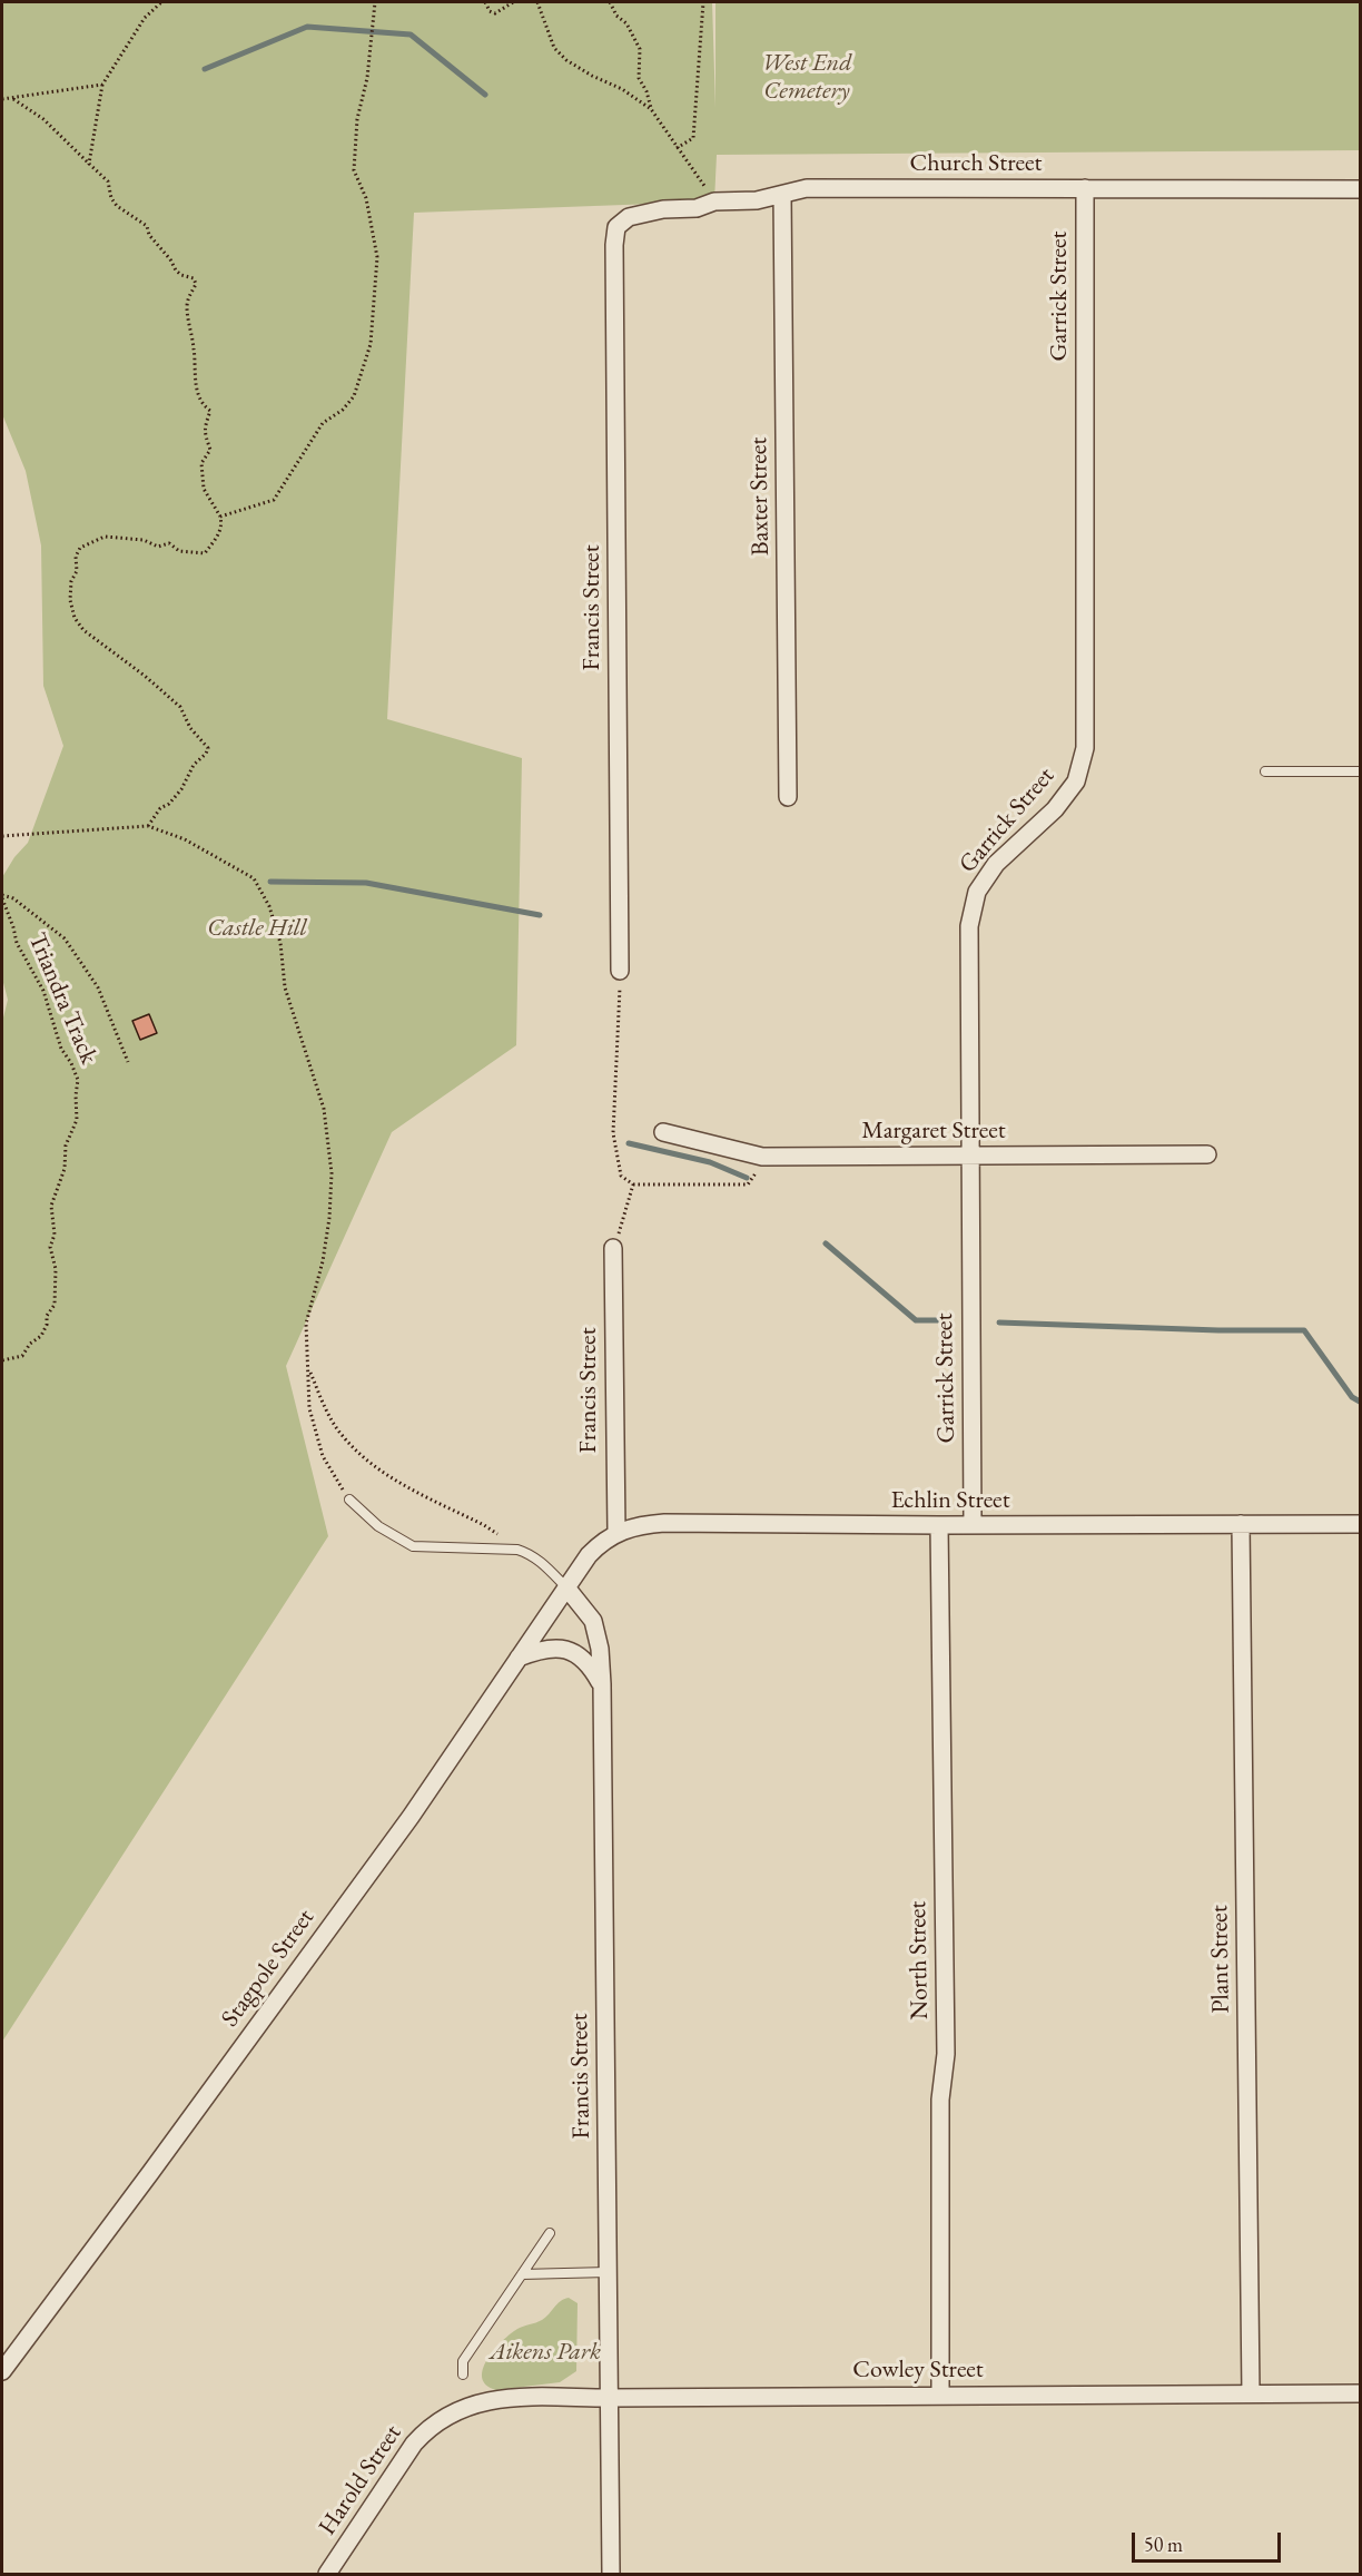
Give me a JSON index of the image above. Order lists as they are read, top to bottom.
{
  "streets": {
    "street": [
      "Church Street",
      "Garrick Street",
      "Baxter Street",
      "Francis Street",
      "Margaret Street",
      "Echlin Street",
      "Plant Street",
      "North Street",
      "Stagpole Street",
      "Cowley Street",
      "Harold Street"
    ],
    "path": ["Triandra Track"]
  },
  "crossings": [
    ["Church Street", "Garrick Street"],
    ["Church Street", "Baxter Street"],
    ["Church Street", "Francis Street"],
    ["Garrick Street", "Margaret Street"],
    ["Garrick Street", "Echlin Street"],
    ["Francis Street", "Echlin Street"],
    ["Francis Street", "Stagpole Street"],
    ["Francis Street", "Cowley Street"],
    ["Echlin Street", "Plant Street"],
    ["Echlin Street", "North Street"],
    ["Echlin Street", "Stagpole Street"],
    ["Plant Street", "Cowley Street"],
    ["North Street", "Cowley Street"],
    ["Cowley Street", "Harold Street"]
  ],
  "parks": ["West End Cemetery", "Castle Hill", "Aikens Park"],
  "scale_bar": "50 m"
}
